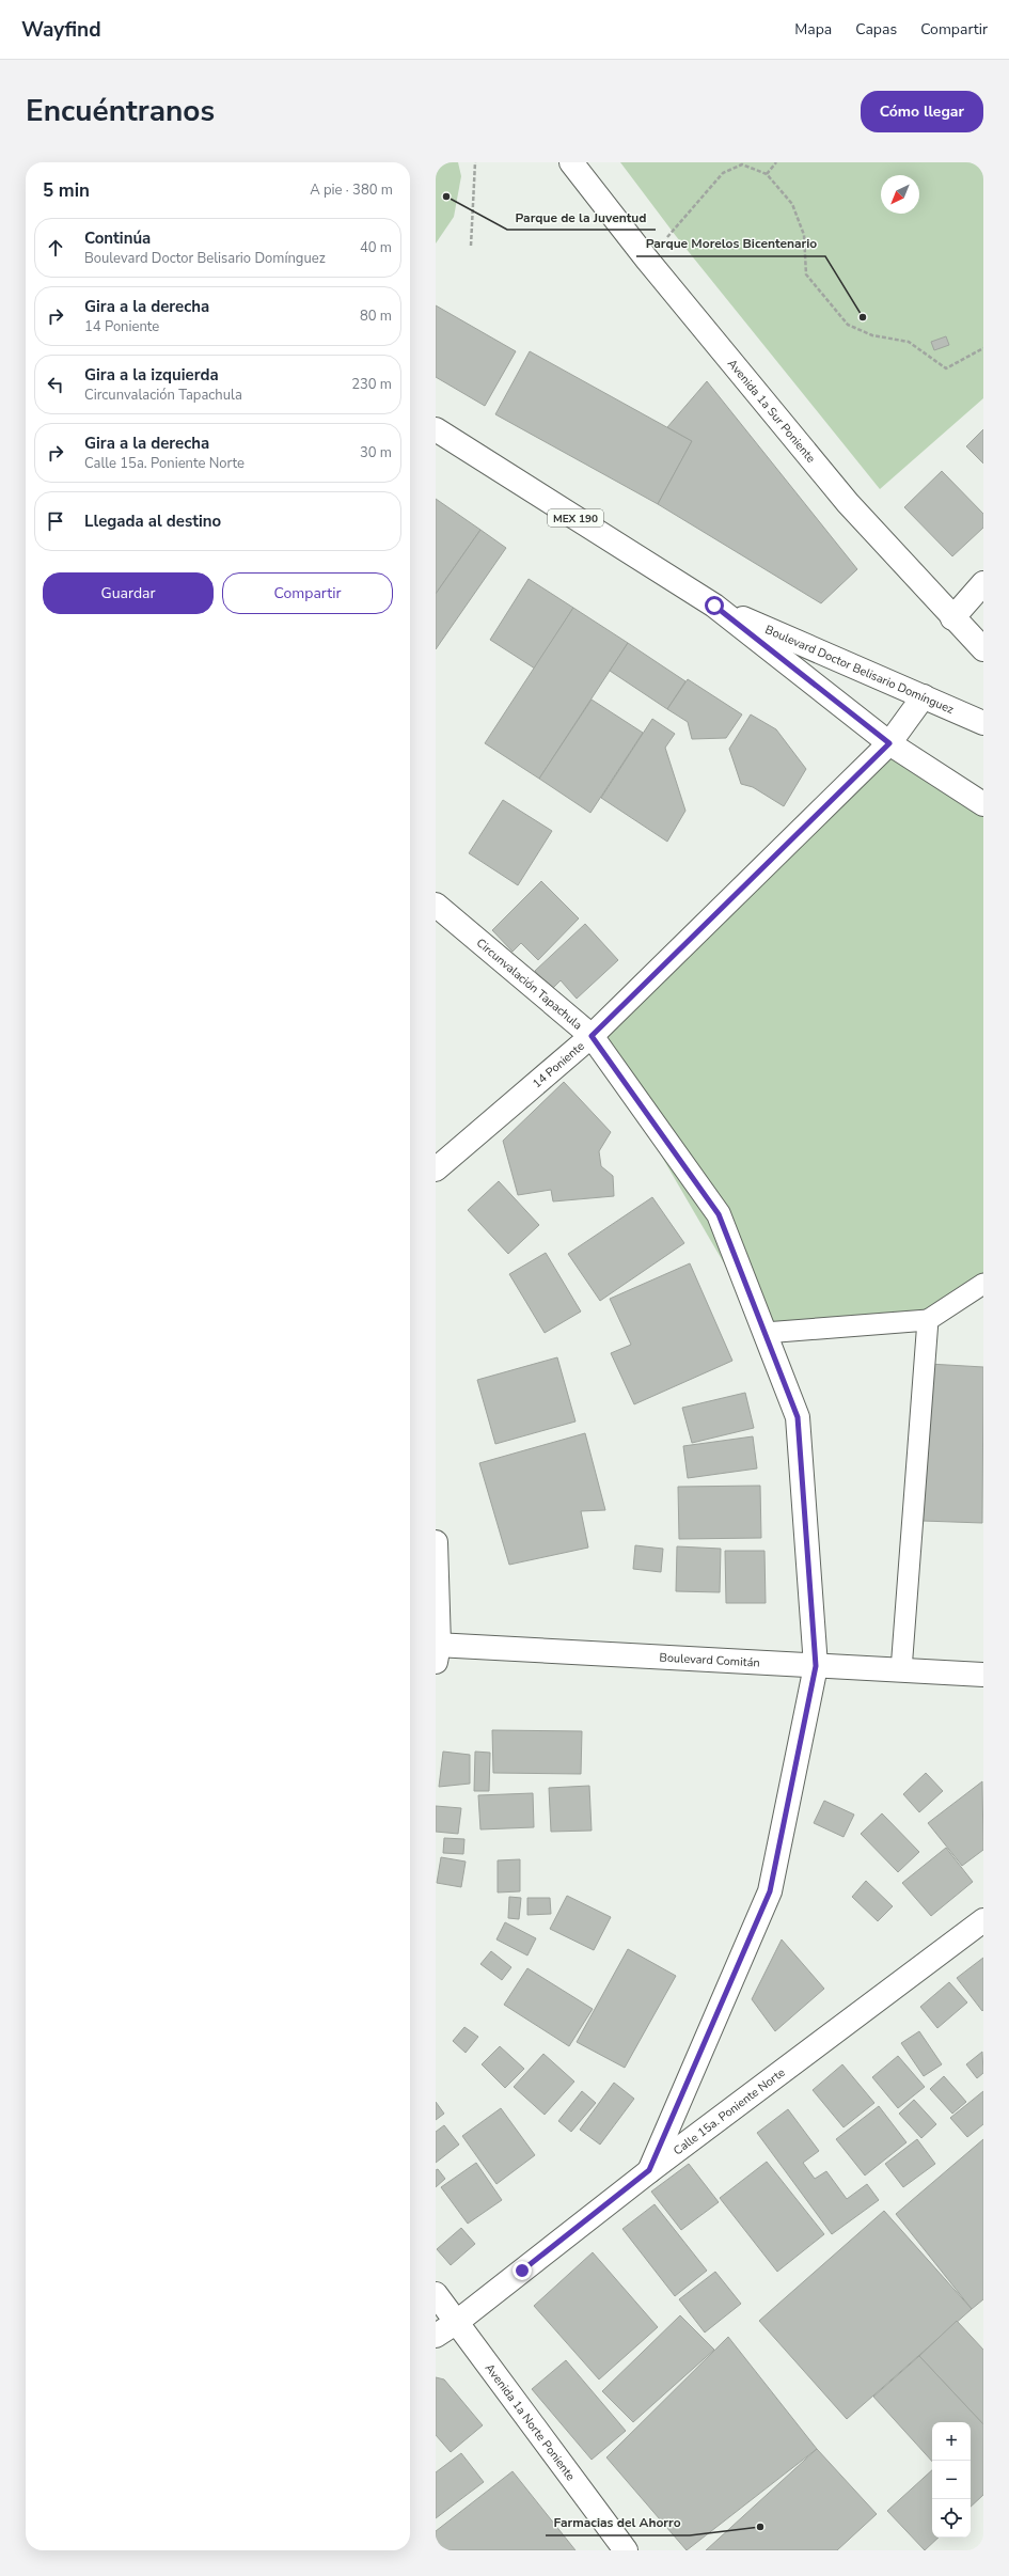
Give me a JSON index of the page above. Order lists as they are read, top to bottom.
{
  "streets": {
    "street": [
      "Avenida 1a Sur Poniente",
      "MEX 190",
      "Boulevard Doctor Belisario Domínguez",
      "Circunvalación Tapachula",
      "14 Poniente",
      "Boulevard Comitán",
      "Calle 15a. Poniente Norte",
      "Avenida 1a Norte Poniente"
    ]
  },
  "crossings": [
    ["MEX 190", "Boulevard Doctor Belisario Domínguez"],
    ["Boulevard Doctor Belisario Domínguez", "14 Poniente"],
    ["Circunvalación Tapachula", "14 Poniente"],
    ["Circunvalación Tapachula", "Boulevard Comitán"],
    ["Circunvalación Tapachula", "Calle 15a. Poniente Norte"],
    ["Calle 15a. Poniente Norte", "Avenida 1a Norte Poniente"]
  ],
  "places": ["Parque de la Juventud", "Parque Morelos Bicentenario", "Farmacias del Ahorro"],
  "north": "bottom left",
  "page": {
    "header": "Wayfind",
    "nav": ["Mapa", "Capas", "Compartir"],
    "title": "Encuéntranos",
    "buttons": [
      "Cómo llegar",
      ["Guardar", "Compartir"]
    ],
    "heading": ["5 min", "A pie · 380 m"],
    "list": [
      ["Continúa", "Boulevard Doctor Belisario Domínguez", "40 m"],
      ["Gira a la derecha", "14 Poniente", "80 m"],
      ["Gira a la izquierda", "Circunvalación Tapachula", "230 m"],
      ["Gira a la derecha", "Calle 15a. Poniente Norte", "30 m"],
      "Llegada al destino"
    ],
    "map_buttons": ["+", "−"]
  }
}
